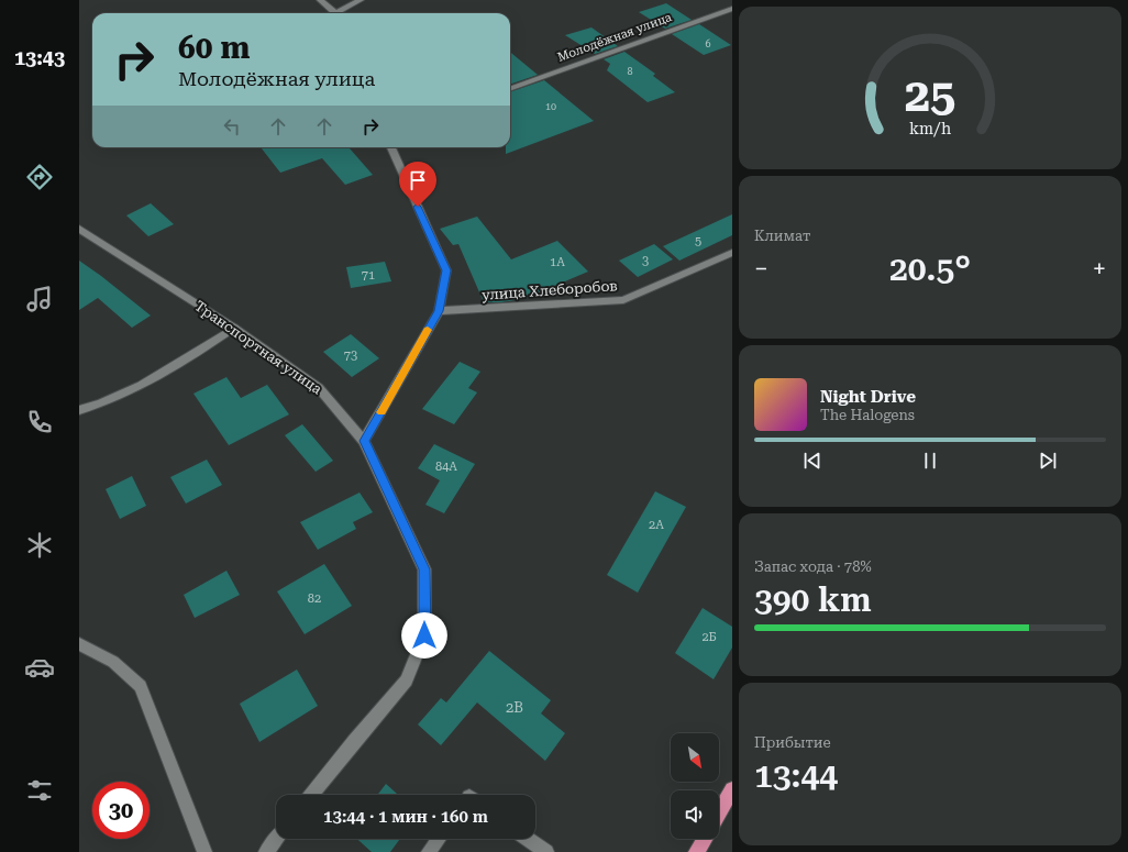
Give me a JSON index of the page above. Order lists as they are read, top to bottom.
{
  "streets": {
    "street": ["Молодёжная улица", "улица Хлеборобов", "Транспортная улица"]
  },
  "house_numbers": [
    "6",
    "8",
    "10",
    "5",
    "3",
    "1А",
    "71",
    "73",
    "84А",
    "2А",
    "82",
    "2Б",
    "2В"
  ],
  "north": "bottom right",
  "page": {
    "tabs": "13:43",
    "turn": ["60 m", "Молодёжная улица"],
    "tile": [
      "Климат",
      ["Запас хода · 78%", "390 km"],
      ["Прибытие", "13:44"]
    ],
    "heat": ["−", "20.5°", "+"],
    "song": ["Night Drive", "The Halogens"],
    "limit": "30",
    "trip": "13:44 · 1 мин · 160 m",
    "gauge": ["25", "km/h"]
  }
}
